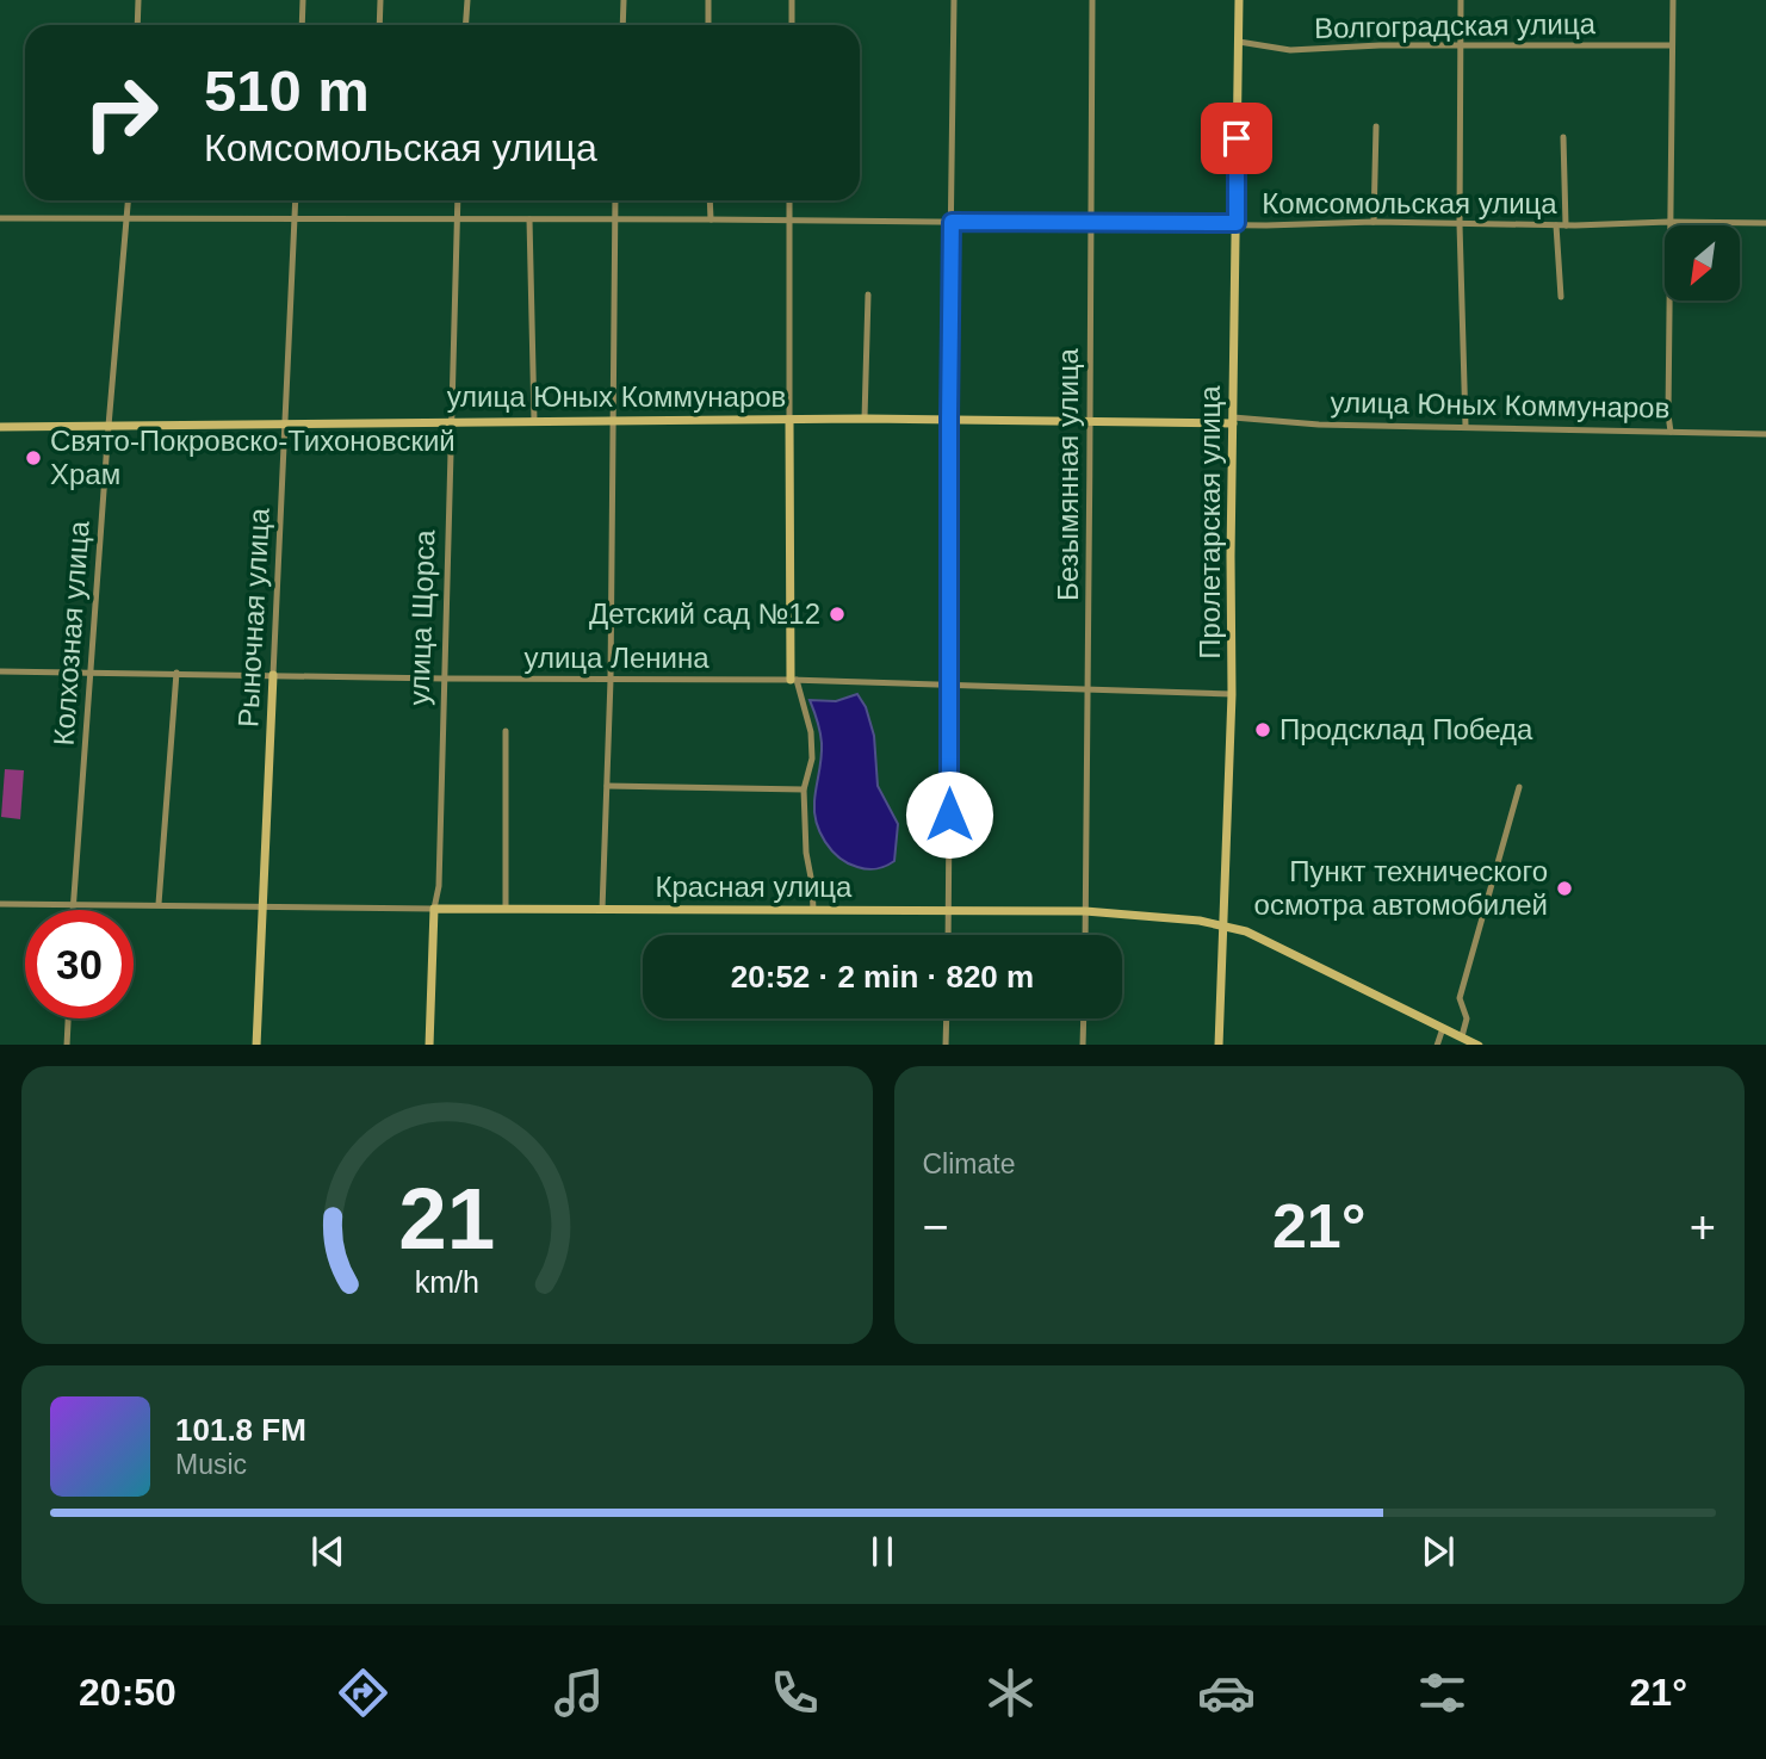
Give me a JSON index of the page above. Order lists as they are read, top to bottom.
{
  "streets": {
    "street": [
      "Волгоградская улица",
      "Комсомольская улица",
      "улица Юных Коммунаров",
      "Безымянная улица",
      "Пролетарская улица",
      "Рыночная улица",
      "улица Щорса",
      "Колхозная улица",
      "улица Ленина",
      "Красная улица"
    ]
  },
  "crossings": [
    ["Волгоградская улица", "Пролетарская улица"],
    ["Комсомольская улица", "Безымянная улица"],
    ["Комсомольская улица", "Пролетарская улица"],
    ["Комсомольская улица", "Рыночная улица"],
    ["Комсомольская улица", "улица Щорса"],
    ["Комсомольская улица", "Колхозная улица"],
    ["улица Юных Коммунаров", "Безымянная улица"],
    ["улица Юных Коммунаров", "Пролетарская улица"],
    ["улица Юных Коммунаров", "Рыночная улица"],
    ["улица Юных Коммунаров", "улица Щорса"],
    ["улица Юных Коммунаров", "Колхозная улица"],
    ["Безымянная улица", "улица Ленина"],
    ["Безымянная улица", "Красная улица"],
    ["Пролетарская улица", "улица Ленина"],
    ["Пролетарская улица", "Красная улица"],
    ["Рыночная улица", "улица Ленина"],
    ["Рыночная улица", "Красная улица"],
    ["улица Щорса", "улица Ленина"],
    ["улица Щорса", "Красная улица"],
    ["Колхозная улица", "улица Ленина"],
    ["Колхозная улица", "Красная улица"]
  ],
  "places": [
    "Свято-Покровско-Тихоновский Храм",
    "Детский сад №12",
    "Продсклад Победа",
    "Пункт технического осмотра автомобилей"
  ],
  "north": "bottom left",
  "page": {
    "turn": ["510 m", "Комсомольская улица"],
    "limit": "30",
    "trip": "20:52 · 2 min · 820 m",
    "tile": "Climate",
    "heat": ["−", "21°", "+"],
    "song": ["101.8 FM", "Music"],
    "tabs": ["20:50", "21°"],
    "gauge": ["21", "km/h"]
  }
}
